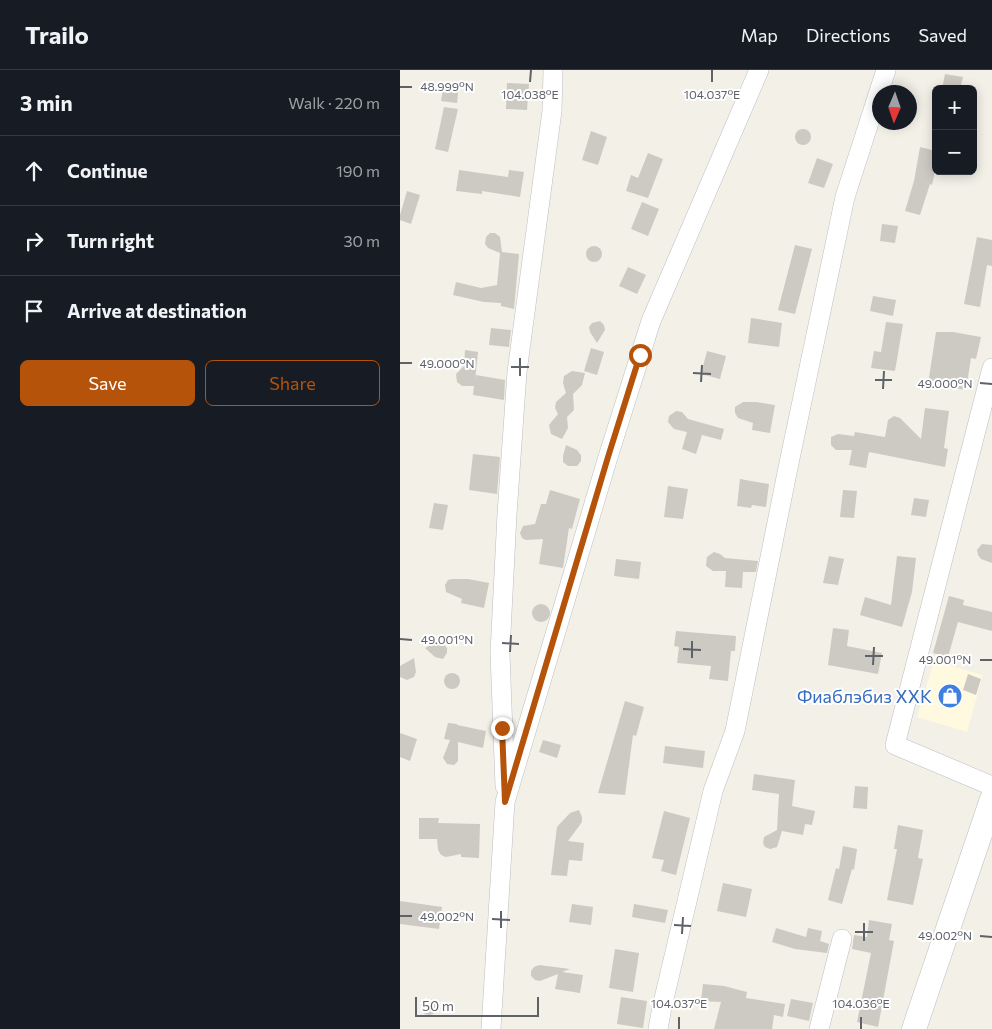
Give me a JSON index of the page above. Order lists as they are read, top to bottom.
{
  "places": {
    "shop": ["Фиаблэбиз ХХК"]
  },
  "scale_bar": "50 m",
  "north": "bottom",
  "page": {
    "header": "Trailo",
    "nav": ["Map", "Directions", "Saved"],
    "heading": ["3 min", "Walk · 220 m"],
    "map_buttons": ["+", "−"],
    "list": [
      ["Continue", "190 m"],
      ["Turn right", "30 m"],
      "Arrive at destination"
    ],
    "buttons": ["Save", "Share"],
    "scale": "50 m"
  },
  "coordinates": [
    "48.999°N",
    "104.038°E",
    "104.037°E",
    "49.000°N",
    "49.001°N",
    "49.002°N",
    "104.036°E"
  ]
}
